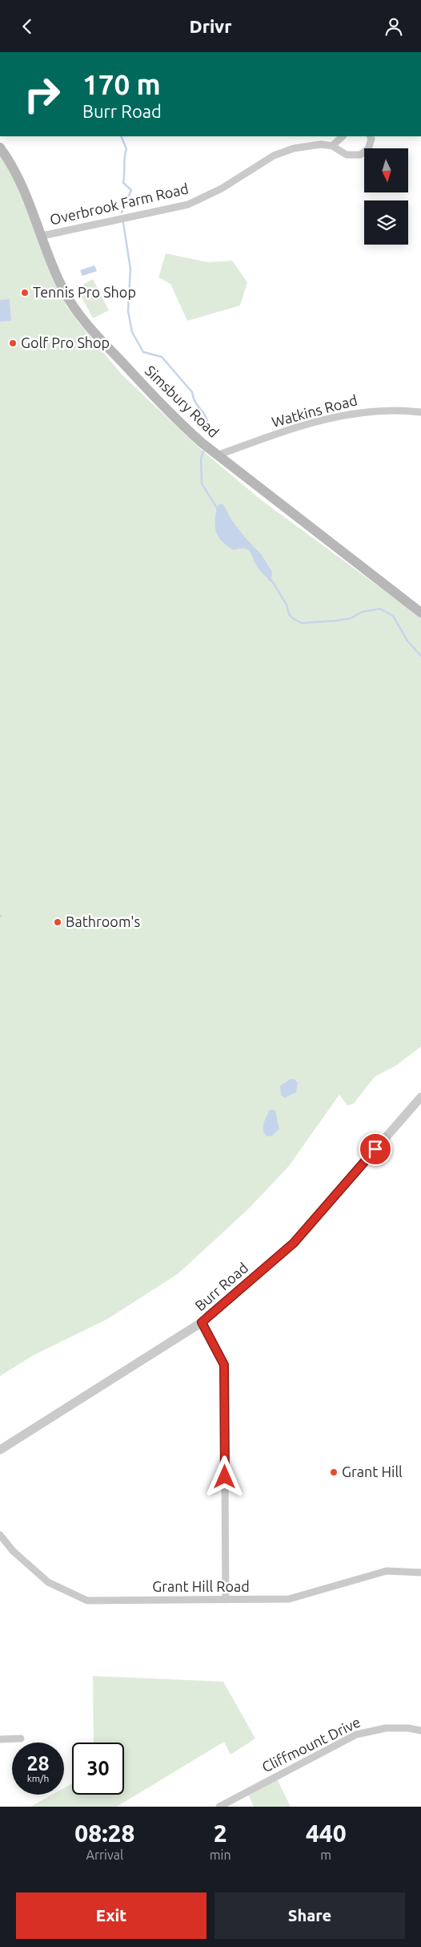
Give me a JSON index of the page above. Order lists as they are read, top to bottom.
{
  "streets": {
    "main road": ["Simsbury Road"],
    "street": [
      "Overbrook Farm Road",
      "Watkins Road",
      "Burr Road",
      "Grant Hill Road",
      "Cliffmount Drive"
    ]
  },
  "crossings": [
    ["Overbrook Farm Road", "Simsbury Road"],
    ["Simsbury Road", "Watkins Road"]
  ],
  "places": [
    "Tennis Pro Shop",
    "Golf Pro Shop",
    "Bathroom's",
    "Grant Hill"
  ],
  "north": "bottom",
  "page": {
    "header": "Drivr",
    "turn": ["170 m", "Burr Road"],
    "speed": "28 km/h",
    "limit": "30",
    "eta": [
      "08:28",
      "Arrival",
      "2",
      "min",
      "440",
      "m"
    ],
    "buttons": ["Exit", "Share"]
  }
}
